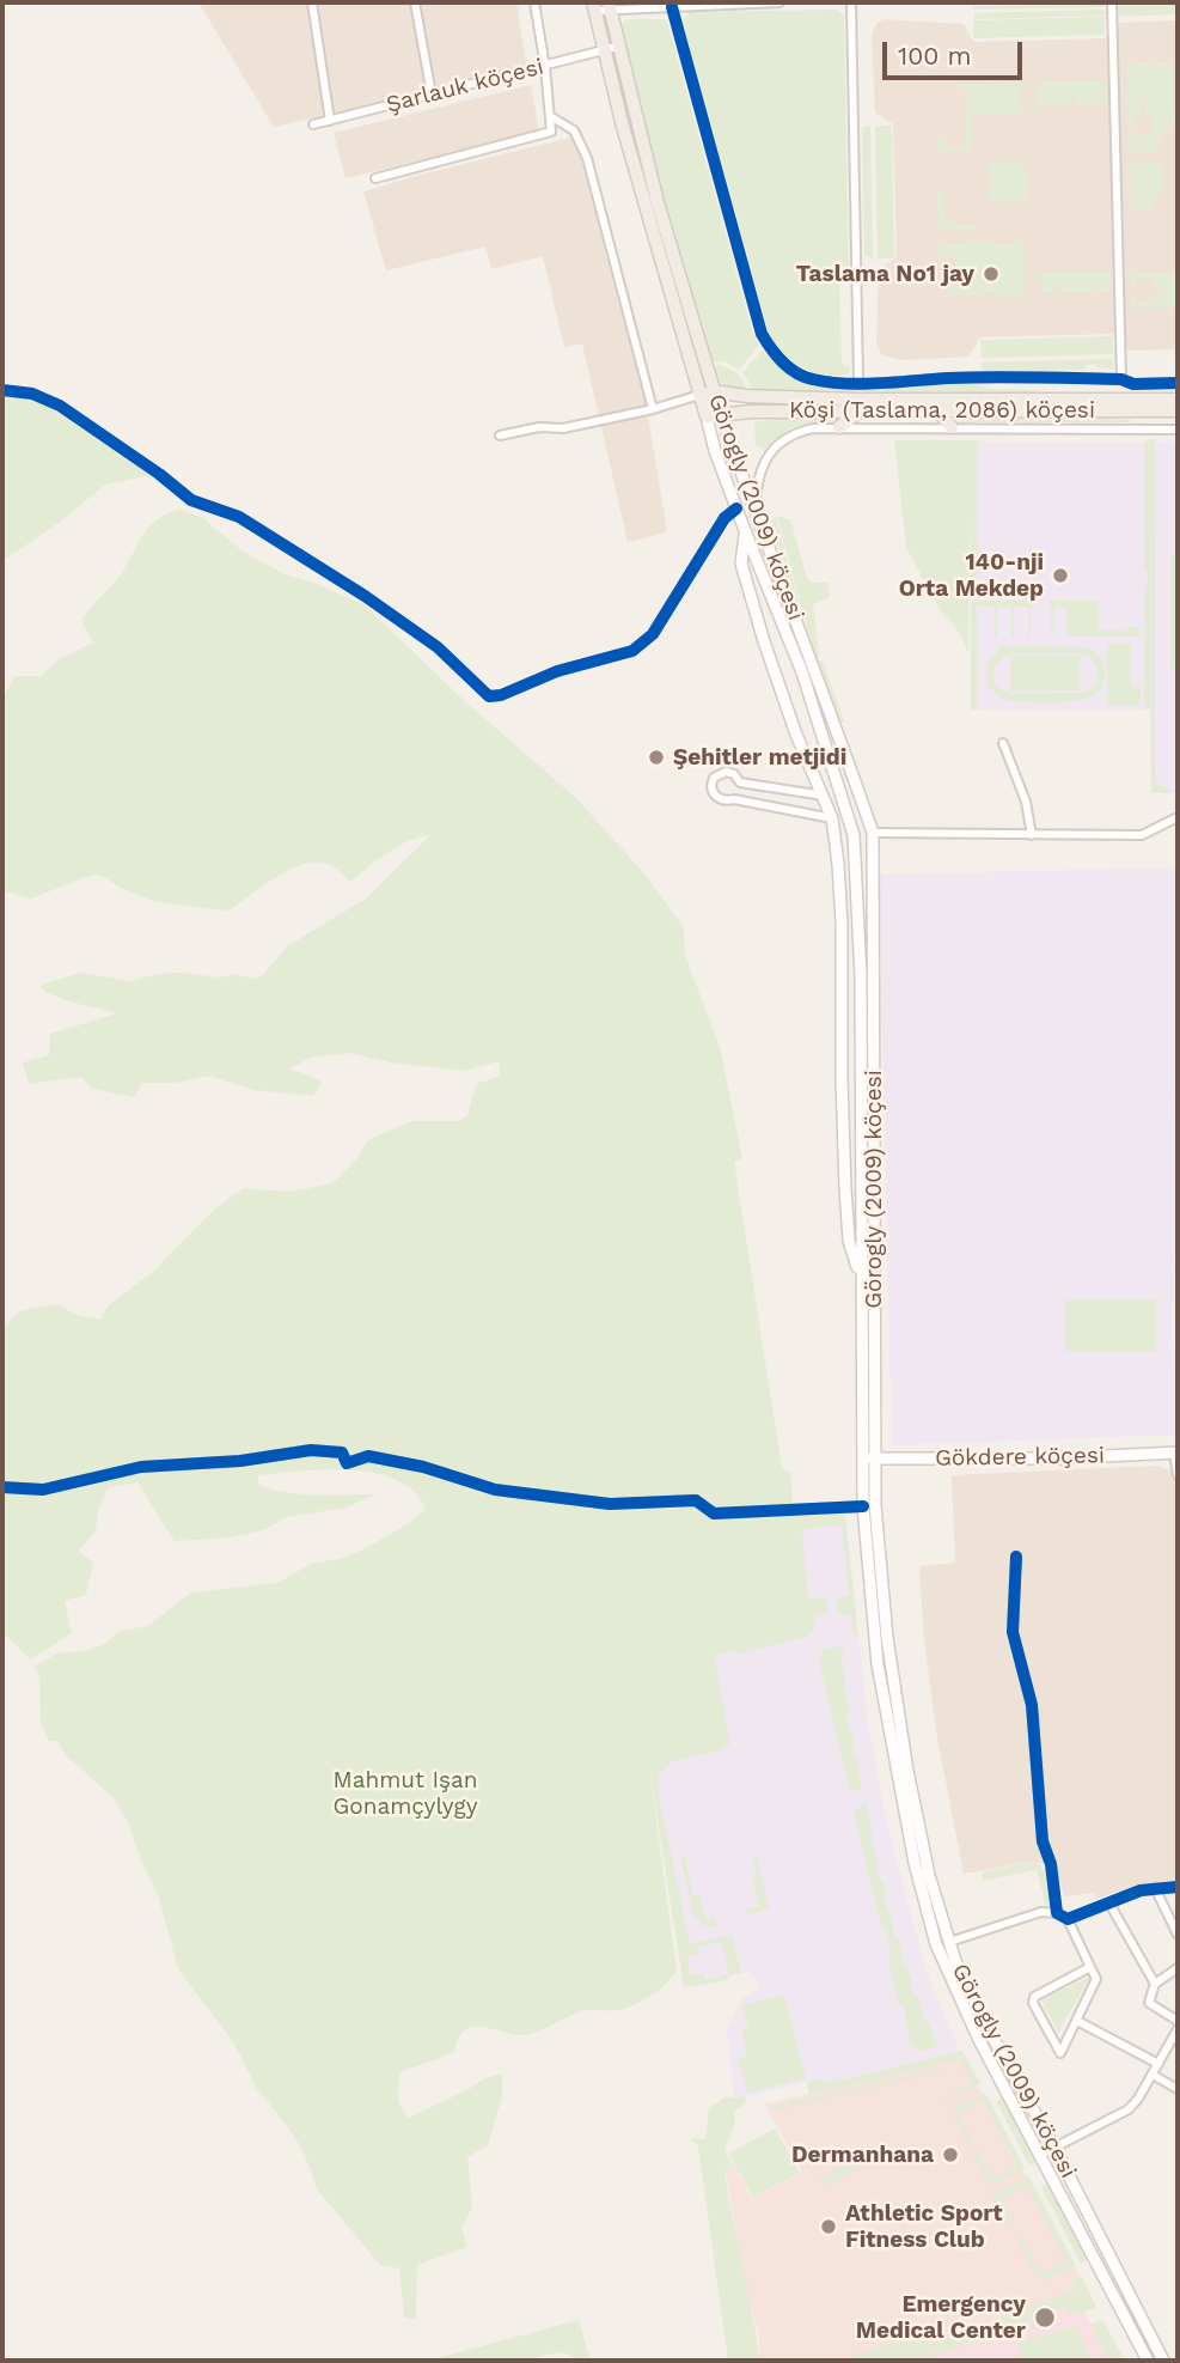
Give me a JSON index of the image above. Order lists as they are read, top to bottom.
{
  "streets": {
    "main road": ["Köşi (Taslama, 2086) köçesi", "Görogly (2009) köçesi", "Gökdere köçesi"],
    "street": ["Şarlauk köçesi"]
  },
  "crossings": [
    ["Şarlauk köçesi", "Görogly (2009) köçesi"],
    ["Köşi (Taslama, 2086) köçesi", "Görogly (2009) köçesi"],
    ["Görogly (2009) köçesi", "Gökdere köçesi"]
  ],
  "parks": ["Mahmut Işan Gonamçylygy"],
  "places": [
    "Taslama No1 jay",
    "140-nji Orta Mekdep",
    "Şehitler metjidi",
    "Dermanhana",
    "Athletic Sport Fitness Club",
    "Emergency Medical Center"
  ],
  "scale_bar": "100 m"
}
